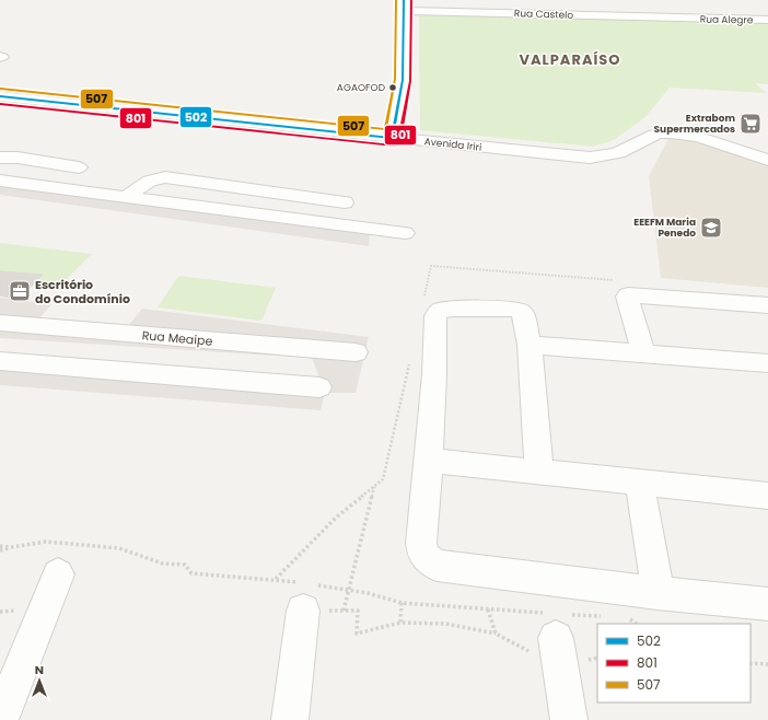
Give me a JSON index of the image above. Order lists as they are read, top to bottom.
{
  "streets": {
    "street": [
      "Rua Castelo",
      "Rua Alegre",
      "Avenida Iriri",
      "Rua Meaipe"
    ]
  },
  "crossings": [
    ["Rua Castelo", "Rua Alegre"]
  ],
  "districts": ["VALPARAÍSO"],
  "places": {
    "other": ["AGAOFOD"],
    "supermarket": ["Extrabom Supermercados"],
    "school or university": ["EEEFM Maria Penedo"],
    "office": ["Escritório do Condomínio"]
  },
  "lines": ["transit line 502", "transit line 801", "transit line 507"],
  "legend": ["502", "801", "507"],
  "north": "top"
}
